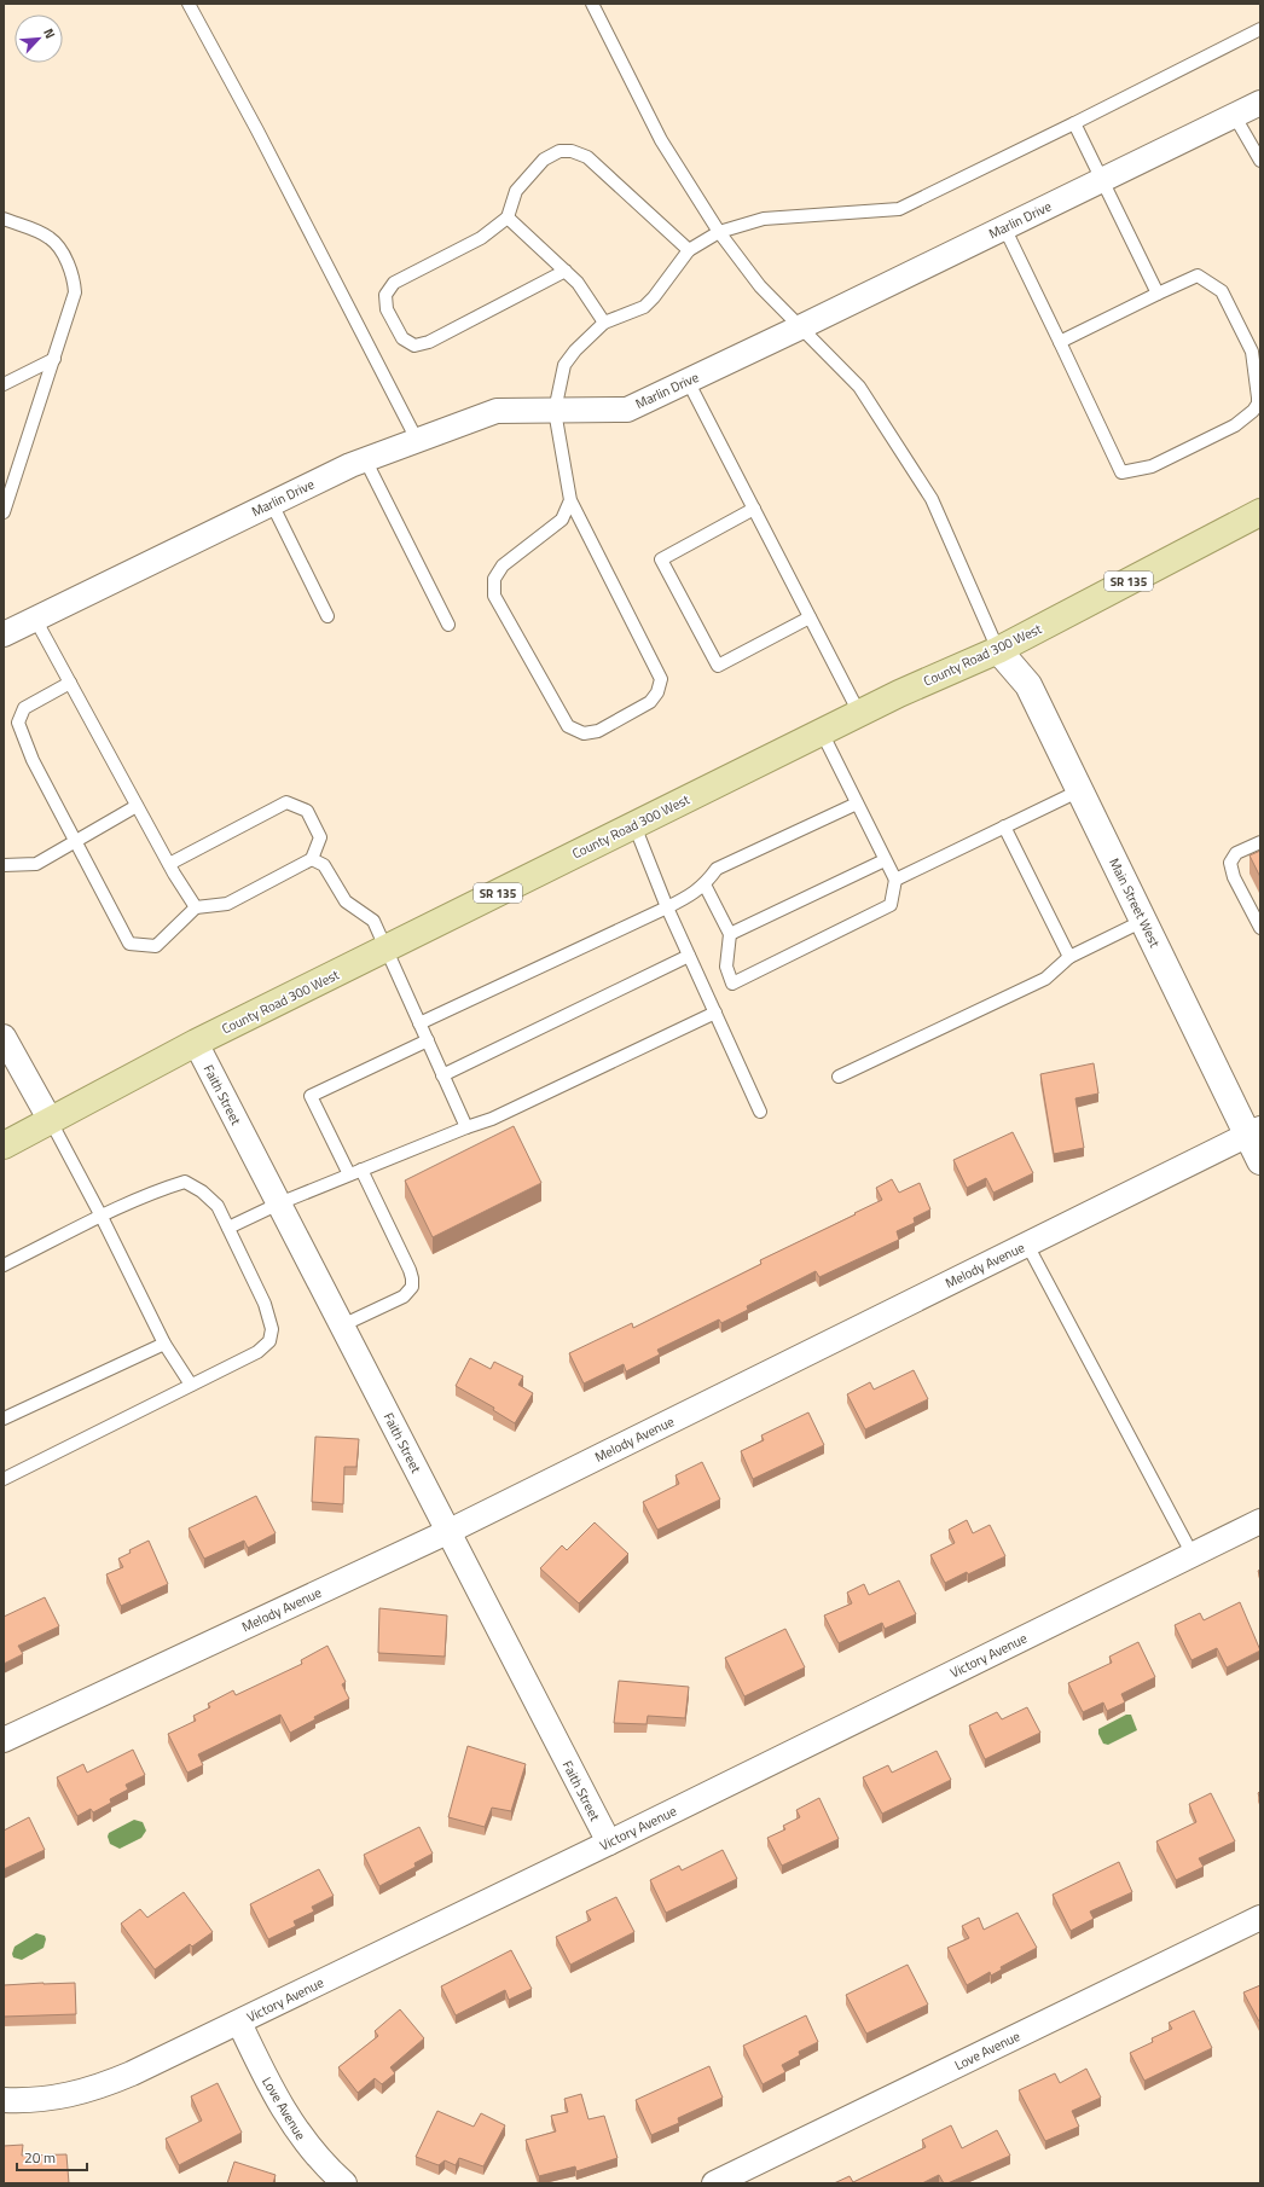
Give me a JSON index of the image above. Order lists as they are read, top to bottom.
{
  "streets": {
    "main road": ["SR 135", "County Road 300 West", "Main Street West"],
    "street": [
      "Marlin Drive",
      "Faith Street",
      "Melody Avenue",
      "Victory Avenue",
      "Love Avenue"
    ]
  },
  "crossings": [
    ["County Road 300 West", "Main Street West"],
    ["County Road 300 West", "Faith Street"],
    ["Main Street West", "Melody Avenue"],
    ["Faith Street", "Melody Avenue"],
    ["Faith Street", "Victory Avenue"],
    ["Victory Avenue", "Love Avenue"]
  ],
  "scale_bar": "20 m",
  "north": "top right"
}
